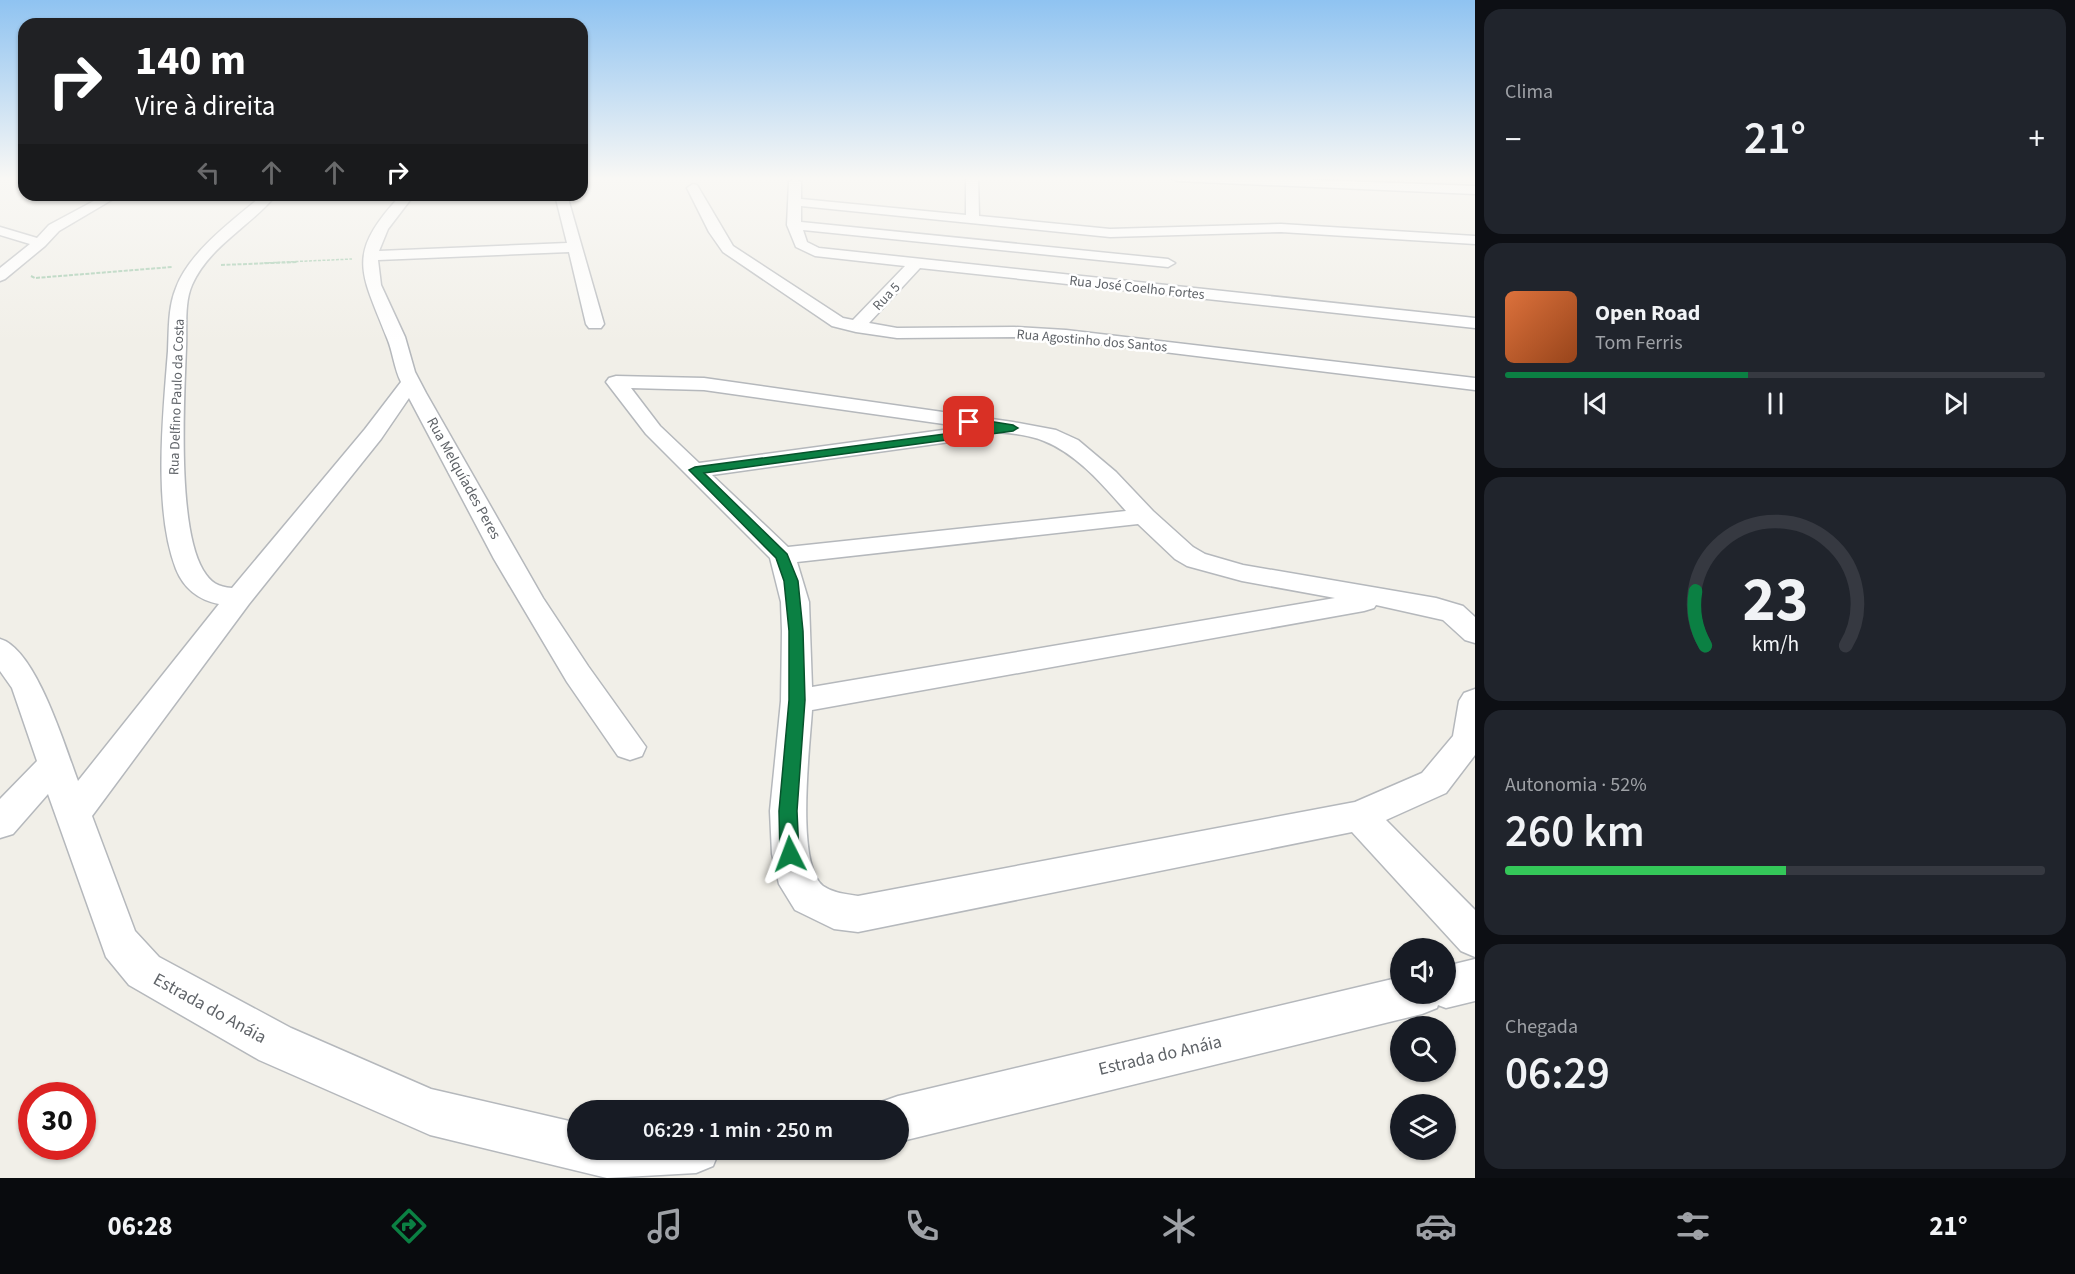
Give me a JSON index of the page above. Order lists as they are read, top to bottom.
{
  "streets": {
    "street": [
      "Rua José Coelho Fortes",
      "Rua 5",
      "Rua Agostinho dos Santos",
      "Rua Delfino Paulo da Costa",
      "Rua Melquíades Peres",
      "Estrada do Anáia"
    ]
  },
  "crossings": [
    ["Rua José Coelho Fortes", "Rua 5"],
    ["Rua 5", "Rua Agostinho dos Santos"]
  ],
  "page": {
    "tile": [
      "Clima",
      ["Autonomia · 52%", "260 km"],
      ["Chegada", "06:29"]
    ],
    "turn": ["140 m", "Vire à direita"],
    "heat": ["−", "21°", "+"],
    "song": ["Open Road", "Tom Ferris"],
    "limit": "30",
    "trip": "06:29 · 1 min · 250 m",
    "tabs": ["06:28", "21°"],
    "gauge": ["23", "km/h"]
  }
}
